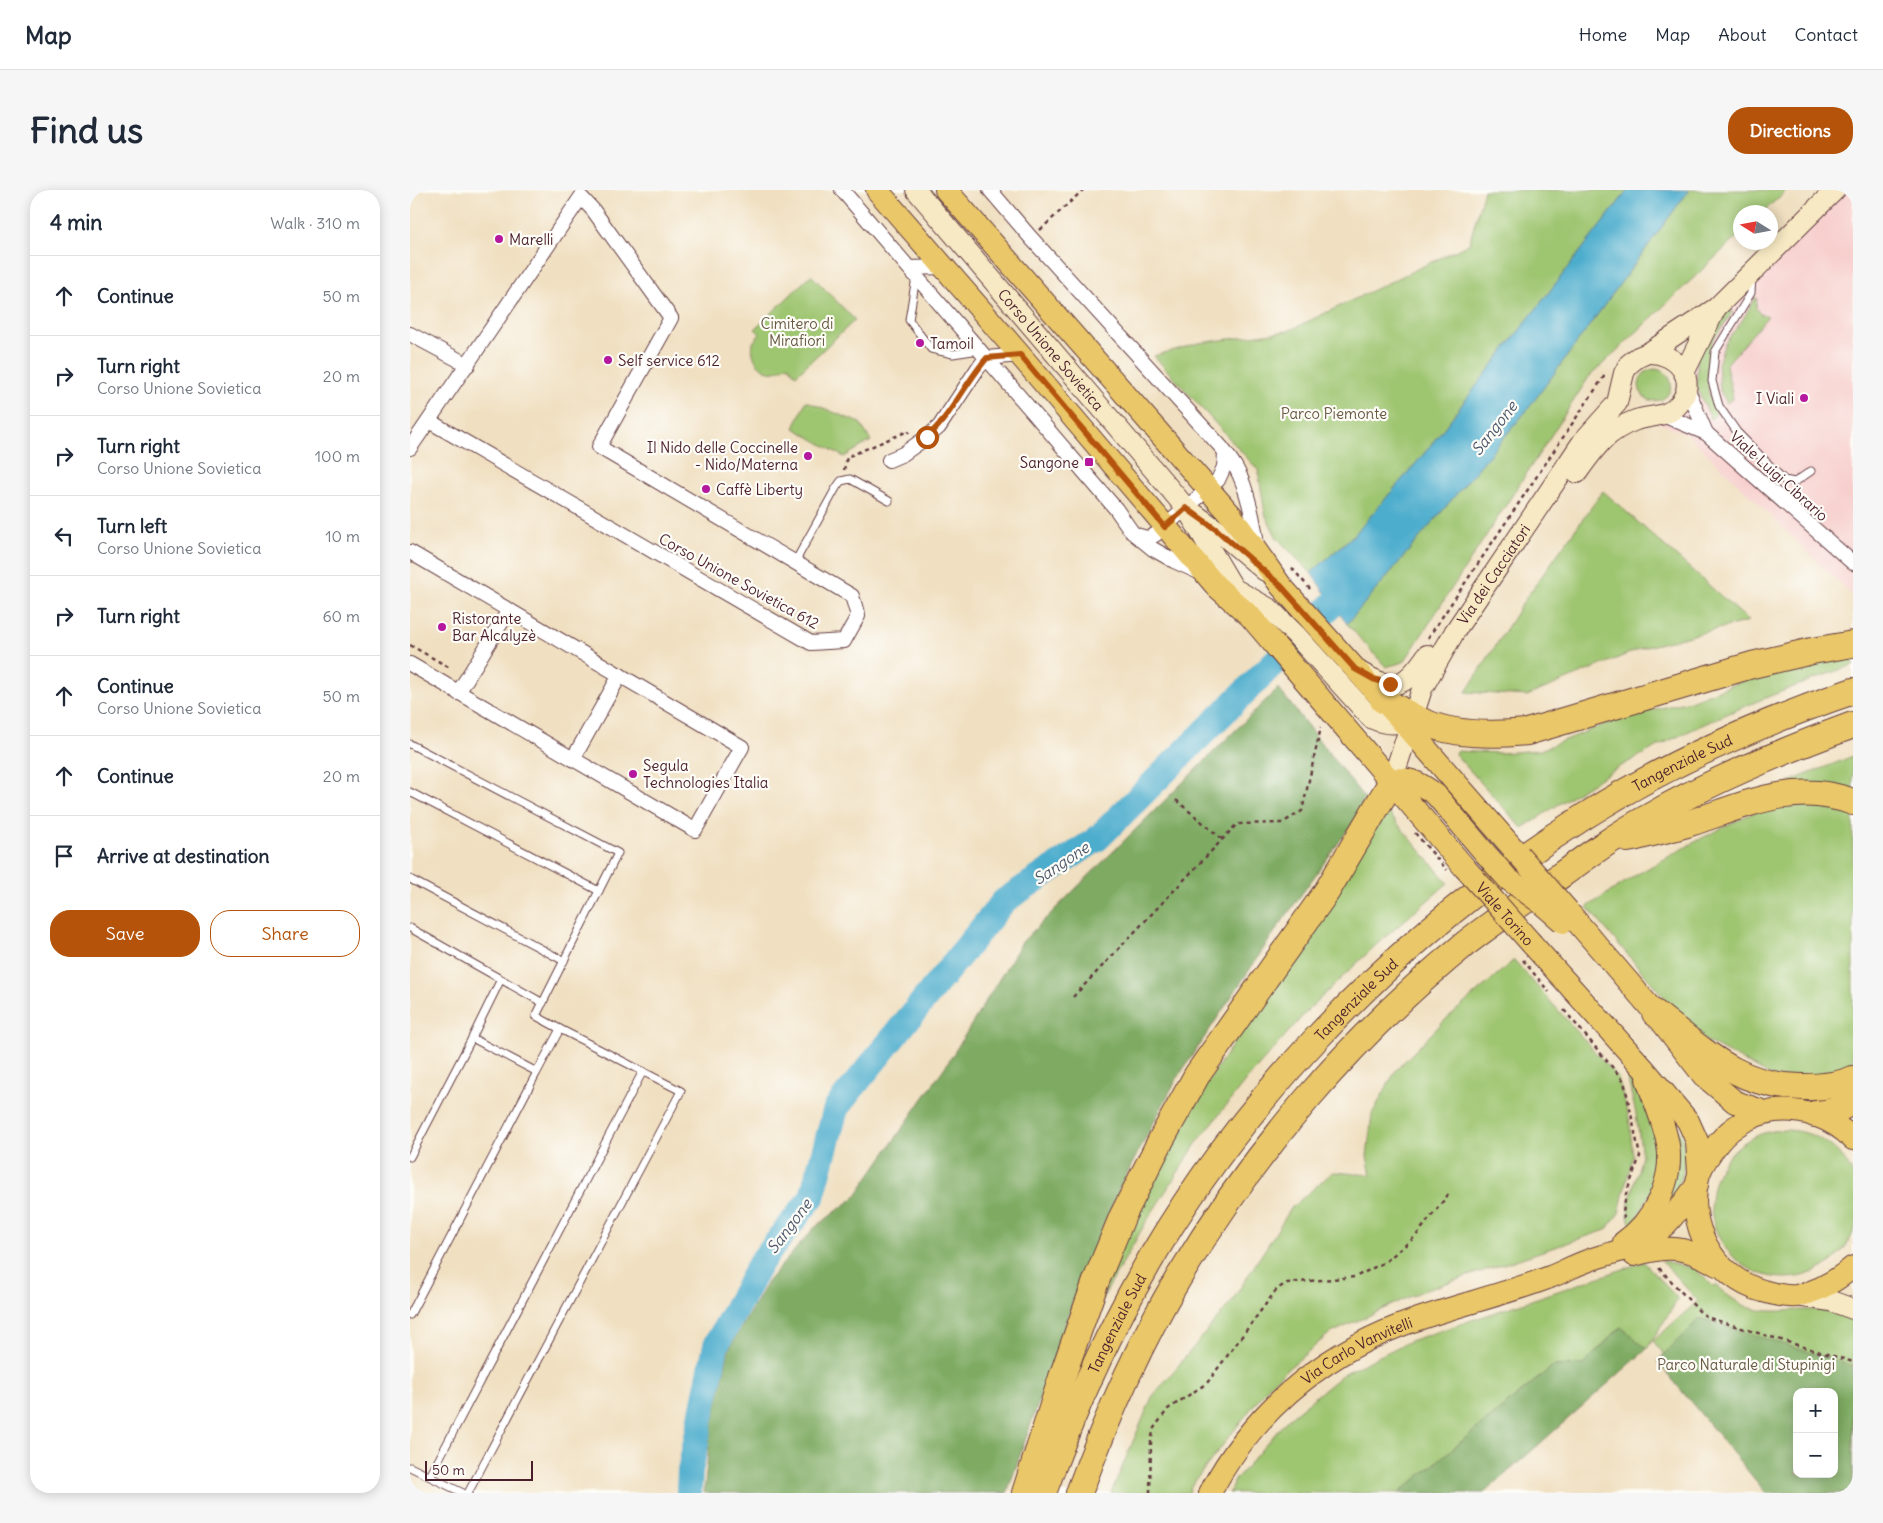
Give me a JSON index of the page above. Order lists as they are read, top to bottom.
{
  "streets": {
    "highway": ["Tangenziale Sud"],
    "main road": ["Corso Unione Sovietica", "Viale Torino", "Via Carlo Vanvitelli"],
    "street": ["Viale Luigi Cibrario", "Via dei Cacciatori", "Corso Unione Sovietica 612"]
  },
  "crossings": [
    ["Corso Unione Sovietica", "Viale Torino"],
    ["Via dei Cacciatori", "Viale Torino"],
    ["Viale Torino", "Via Carlo Vanvitelli"]
  ],
  "water": ["Sangone"],
  "parks": ["Cimitero di Mirafiori", "Parco Piemonte", "Parco Naturale di Stupinigi"],
  "places": {
    "other": [
      "Marelli",
      "Tamoil",
      "Self service 612",
      "I Viali",
      "Il Nido delle Coccinelle - Nido/Materna",
      "Caffè Liberty",
      "Ristorante Bar Alcalyzè",
      "Segula Technologies Italia"
    ],
    "transit": ["Sangone"]
  },
  "scale_bar": "50 m",
  "north": "left",
  "page": {
    "header": "Map",
    "nav": [
      "Home",
      "Map",
      "About",
      "Contact"
    ],
    "buttons": [
      "Directions",
      ["Save", "Share"]
    ],
    "title": "Find us",
    "heading": ["4 min", "Walk · 310 m"],
    "list": [
      ["Continue", "50 m"],
      ["Turn right", "Corso Unione Sovietica", "20 m"],
      ["Turn right", "Corso Unione Sovietica", "100 m"],
      ["Turn left", "Corso Unione Sovietica", "10 m"],
      ["Turn right", "60 m"],
      ["Continue", "Corso Unione Sovietica", "50 m"],
      ["Continue", "20 m"],
      "Arrive at destination"
    ],
    "map_buttons": ["+", "−"],
    "scale": "50 m"
  }
}
